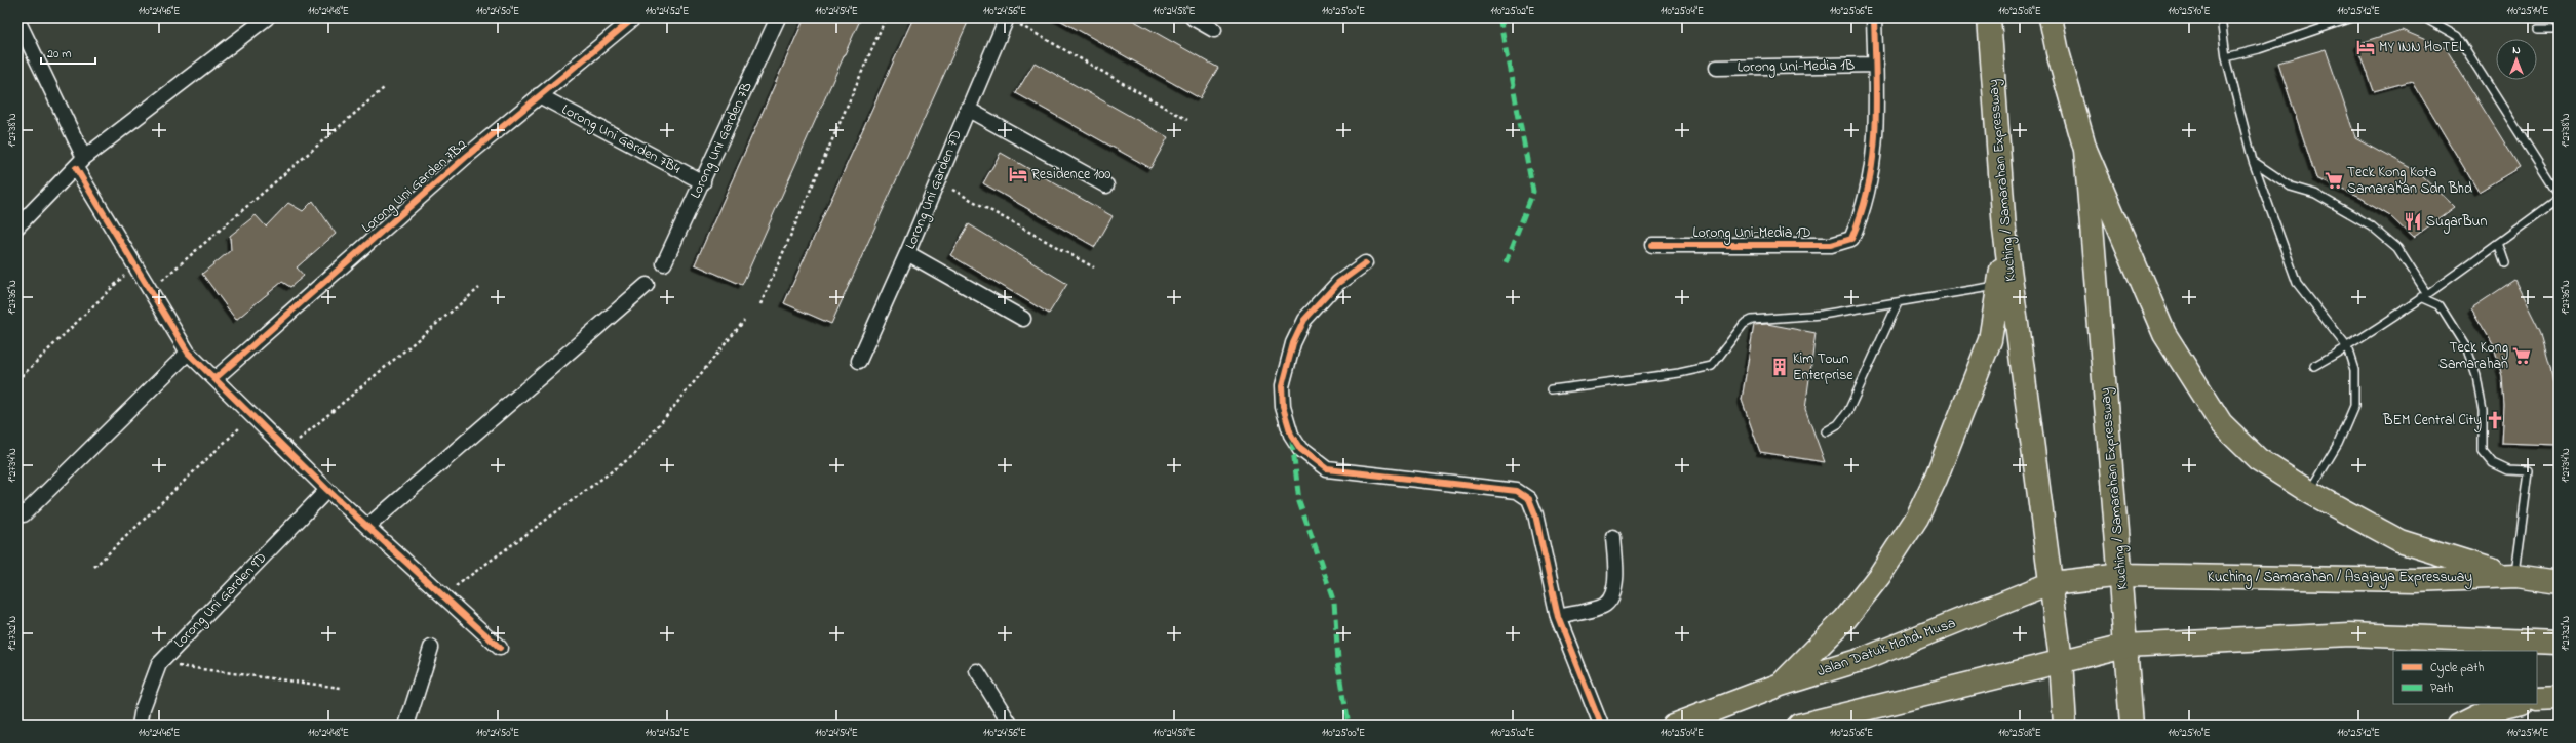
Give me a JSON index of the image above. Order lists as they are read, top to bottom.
{
  "streets": {
    "main road": ["Kuching / Samarahan Expressway", "Kuching / Samarahan / Asajaya Expressway", "Jalan Datuk Mohd. Musa"],
    "street": [
      "Lorong Uni-Media 1B",
      "Lorong Uni Garden 7B4",
      "Lorong Uni Garden 7B",
      "Lorong Uni Garden 7B2",
      "Lorong Uni Garden 7D",
      "Lorong Uni-Media 1D",
      "Lorong Uni Garden 9D"
    ]
  },
  "crossings": [
    ["Lorong Uni-Media 1B", "Lorong Uni-Media 1D"],
    ["Lorong Uni Garden 7B4", "Lorong Uni Garden 7B"],
    ["Lorong Uni Garden 7B4", "Lorong Uni Garden 7B2"],
    ["Kuching / Samarahan Expressway", "Kuching / Samarahan / Asajaya Expressway"],
    ["Kuching / Samarahan Expressway", "Jalan Datuk Mohd. Musa"],
    ["Kuching / Samarahan / Asajaya Expressway", "Jalan Datuk Mohd. Musa"]
  ],
  "places": {
    "hotel": ["MY INN HOTEL", "Residence 100"],
    "supermarket": ["Teck Kong Kota Samarahan Sdn Bhd", "Teck Kong Samarahan"],
    "restaurant": ["SugarBun"],
    "building": ["Kim Town Enterprise"],
    "church": ["BEM Central City"]
  },
  "legend": ["Cycle path", "Path"],
  "scale_bar": "20 m",
  "north": "top",
  "coordinates": [
    "110°24'46\"E",
    "110°24'48\"E",
    "110°24'50\"E",
    "110°24'52\"E",
    "110°24'54\"E",
    "110°24'56\"E",
    "110°24'58\"E",
    "110°25'00\"E",
    "110°25'02\"E",
    "110°25'04\"E",
    "110°25'06\"E",
    "110°25'08\"E",
    "110°25'10\"E",
    "110°25'12\"E",
    "110°25'14\"E",
    "1°27'38\"N",
    "1°27'36\"N",
    "1°27'34\"N",
    "1°27'32\"N"
  ]
}
